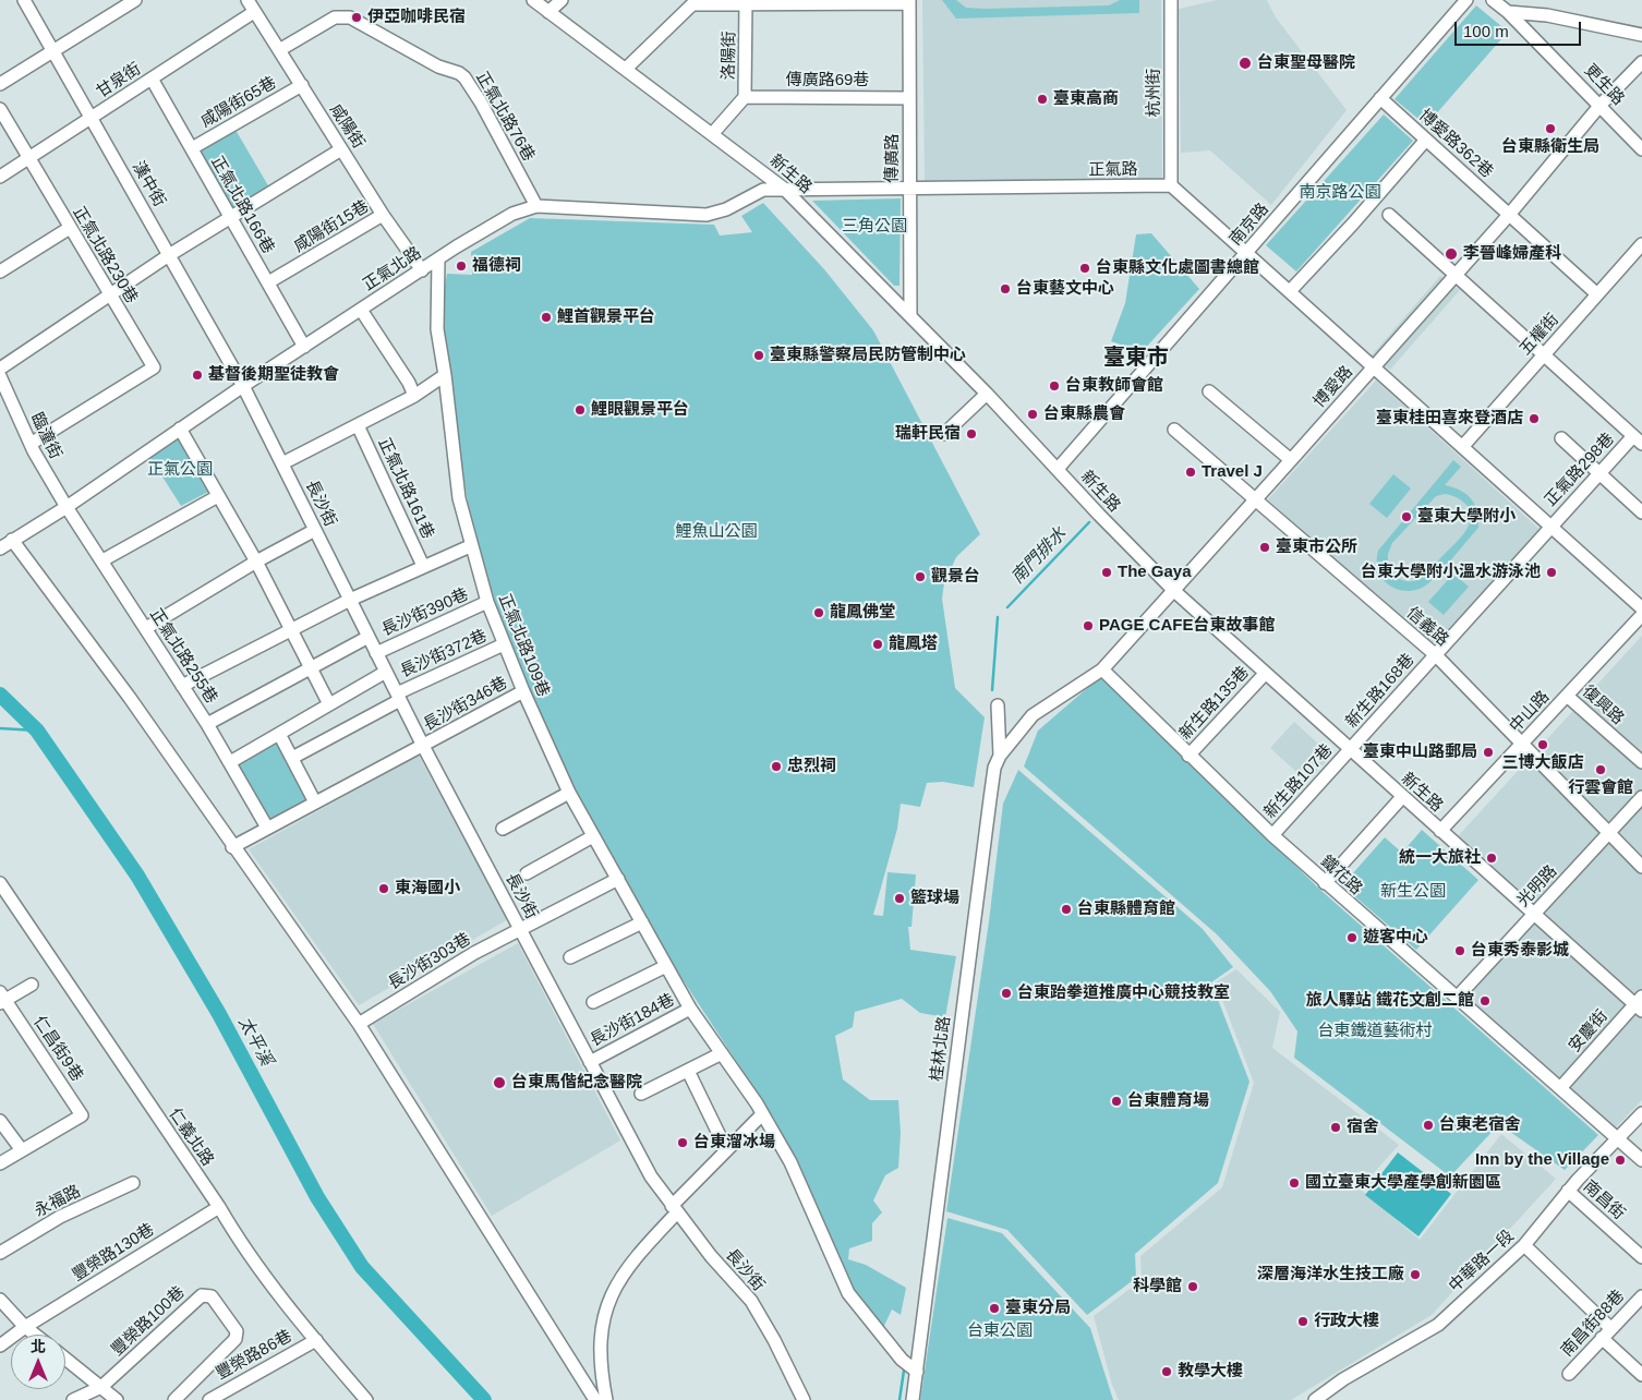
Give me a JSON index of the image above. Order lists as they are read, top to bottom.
{
  "streets": {
    "street": [
      "洛陽街",
      "甘泉街",
      "傳廣路69巷",
      "更生路",
      "杭州街",
      "咸陽街65巷",
      "正氣北路76巷",
      "咸陽街",
      "博愛路362巷",
      "傳廣路",
      "正氣路",
      "新生路",
      "漢中街",
      "正氣北路166巷",
      "南京路",
      "咸陽街15巷",
      "正氣北路230巷",
      "正氣北路",
      "五權街",
      "博愛路",
      "臨潼街",
      "正氣路298巷",
      "正氣北路161巷",
      "長沙街",
      "長沙街390巷",
      "信義路",
      "正氣北路109巷",
      "長沙街372巷",
      "正氣北路255巷",
      "新生路168巷",
      "新生路135巷",
      "長沙街346巷",
      "復興路",
      "中山路",
      "新生路107巷",
      "鐵花路",
      "光明路",
      "長沙街303巷",
      "長沙街184巷",
      "安慶街",
      "仁昌街9巷",
      "桂林北路",
      "仁義北路",
      "南昌街",
      "永福路",
      "豐榮路130巷",
      "中華路一段",
      "豐榮路100巷",
      "南昌街88巷",
      "豐榮路86巷"
    ]
  },
  "crossings": [
    ["洛陽街", "傳廣路69巷"],
    ["洛陽街", "新生路"],
    ["甘泉街", "咸陽街"],
    ["甘泉街", "漢中街"],
    ["甘泉街", "正氣北路166巷"],
    ["甘泉街", "正氣北路230巷"],
    ["傳廣路69巷", "傳廣路"],
    ["更生路", "博愛路"],
    ["杭州街", "正氣路"],
    ["咸陽街65巷", "咸陽街"],
    ["咸陽街65巷", "正氣北路166巷"],
    ["正氣北路76巷", "咸陽街"],
    ["正氣北路76巷", "正氣北路"],
    ["咸陽街", "咸陽街15巷"],
    ["咸陽街", "正氣北路"],
    ["博愛路362巷", "南京路"],
    ["博愛路362巷", "五權街"],
    ["博愛路362巷", "博愛路"],
    ["傳廣路", "正氣路"],
    ["傳廣路", "新生路"],
    ["正氣路", "新生路"],
    ["正氣路", "正氣北路"],
    ["新生路", "南京路"],
    ["新生路", "正氣北路"],
    ["新生路", "博愛路"],
    ["新生路", "新生路168巷"],
    ["新生路", "新生路135巷"],
    ["新生路", "中山路"],
    ["新生路", "新生路107巷"],
    ["新生路", "光明路"],
    ["新生路", "安慶街"],
    ["漢中街", "正氣北路"],
    ["漢中街", "長沙街"],
    ["正氣北路166巷", "咸陽街15巷"],
    ["正氣北路166巷", "正氣北路"],
    ["正氣北路230巷", "臨潼街"],
    ["正氣北路", "臨潼街"],
    ["正氣北路", "長沙街"],
    ["正氣北路", "正氣北路109巷"],
    ["正氣北路", "正氣北路255巷"],
    ["博愛路", "信義路"],
    ["博愛路", "鐵花路"],
    ["博愛路", "桂林北路"],
    ["臨潼街", "正氣北路255巷"],
    ["正氣路298巷", "信義路"],
    ["正氣路298巷", "新生路168巷"],
    ["長沙街", "長沙街390巷"],
    ["長沙街", "長沙街372巷"],
    ["長沙街", "長沙街346巷"],
    ["長沙街", "長沙街303巷"],
    ["長沙街", "長沙街184巷"],
    ["長沙街390巷", "正氣北路109巷"],
    ["信義路", "新生路168巷"],
    ["信義路", "中山路"],
    ["信義路", "光明路"],
    ["正氣北路109巷", "長沙街372巷"],
    ["正氣北路109巷", "長沙街346巷"],
    ["正氣北路109巷", "長沙街303巷"],
    ["正氣北路109巷", "長沙街184巷"],
    ["正氣北路109巷", "桂林北路"],
    ["正氣北路255巷", "長沙街346巷"],
    ["新生路168巷", "新生路107巷"],
    ["新生路135巷", "鐵花路"],
    ["復興路", "中山路"],
    ["新生路107巷", "鐵花路"],
    ["鐵花路", "光明路"],
    ["鐵花路", "安慶街"],
    ["鐵花路", "中華路一段"],
    ["仁義北路", "豐榮路130巷"],
    ["仁義北路", "豐榮路86巷"],
    ["南昌街", "中華路一段"]
  ],
  "districts": ["臺東市"],
  "water": ["南門排水", "太平溪"],
  "parks": [
    "南京路公園",
    "三角公園",
    "正氣公園",
    "鯉魚山公園",
    "新生公園",
    "台東鐵道藝術村",
    "台東公園"
  ],
  "places": [
    "伊亞咖啡民宿",
    "台東聖母醫院",
    "臺東高商",
    "台東縣衛生局",
    "李晉峰婦產科",
    "福德祠",
    "台東縣文化處圖書總館",
    "台東藝文中心",
    "鯉首觀景平台",
    "臺東縣警察局民防管制中心",
    "基督後期聖徒教會",
    "台東教師會館",
    "鯉眼觀景平台",
    "台東縣農會",
    "臺東桂田喜來登酒店",
    "瑞軒民宿",
    "Travel J",
    "臺東大學附小",
    "臺東市公所",
    "The Gaya",
    "台東大學附小溫水游泳池",
    "觀景台",
    "龍鳳佛堂",
    "PAGE CAFE台東故事館",
    "龍鳳塔",
    "三博大飯店",
    "臺東中山路郵局",
    "忠烈祠",
    "行雲會館",
    "統一大旅社",
    "東海國小",
    "籃球場",
    "台東縣體育館",
    "遊客中心",
    "台東秀泰影城",
    "台東跆拳道推廣中心競技教室",
    "旅人驛站 鐵花文創二館",
    "台東馬偕紀念醫院",
    "台東體育場",
    "台東老宿舍",
    "宿舍",
    "台東溜冰場",
    "Inn by the Village",
    "國立臺東大學產學創新園區",
    "深層海洋水生技工廠",
    "科學館",
    "臺東分局",
    "行政大樓",
    "教學大樓"
  ],
  "scale_bar": "100 m",
  "north": "top"
}
